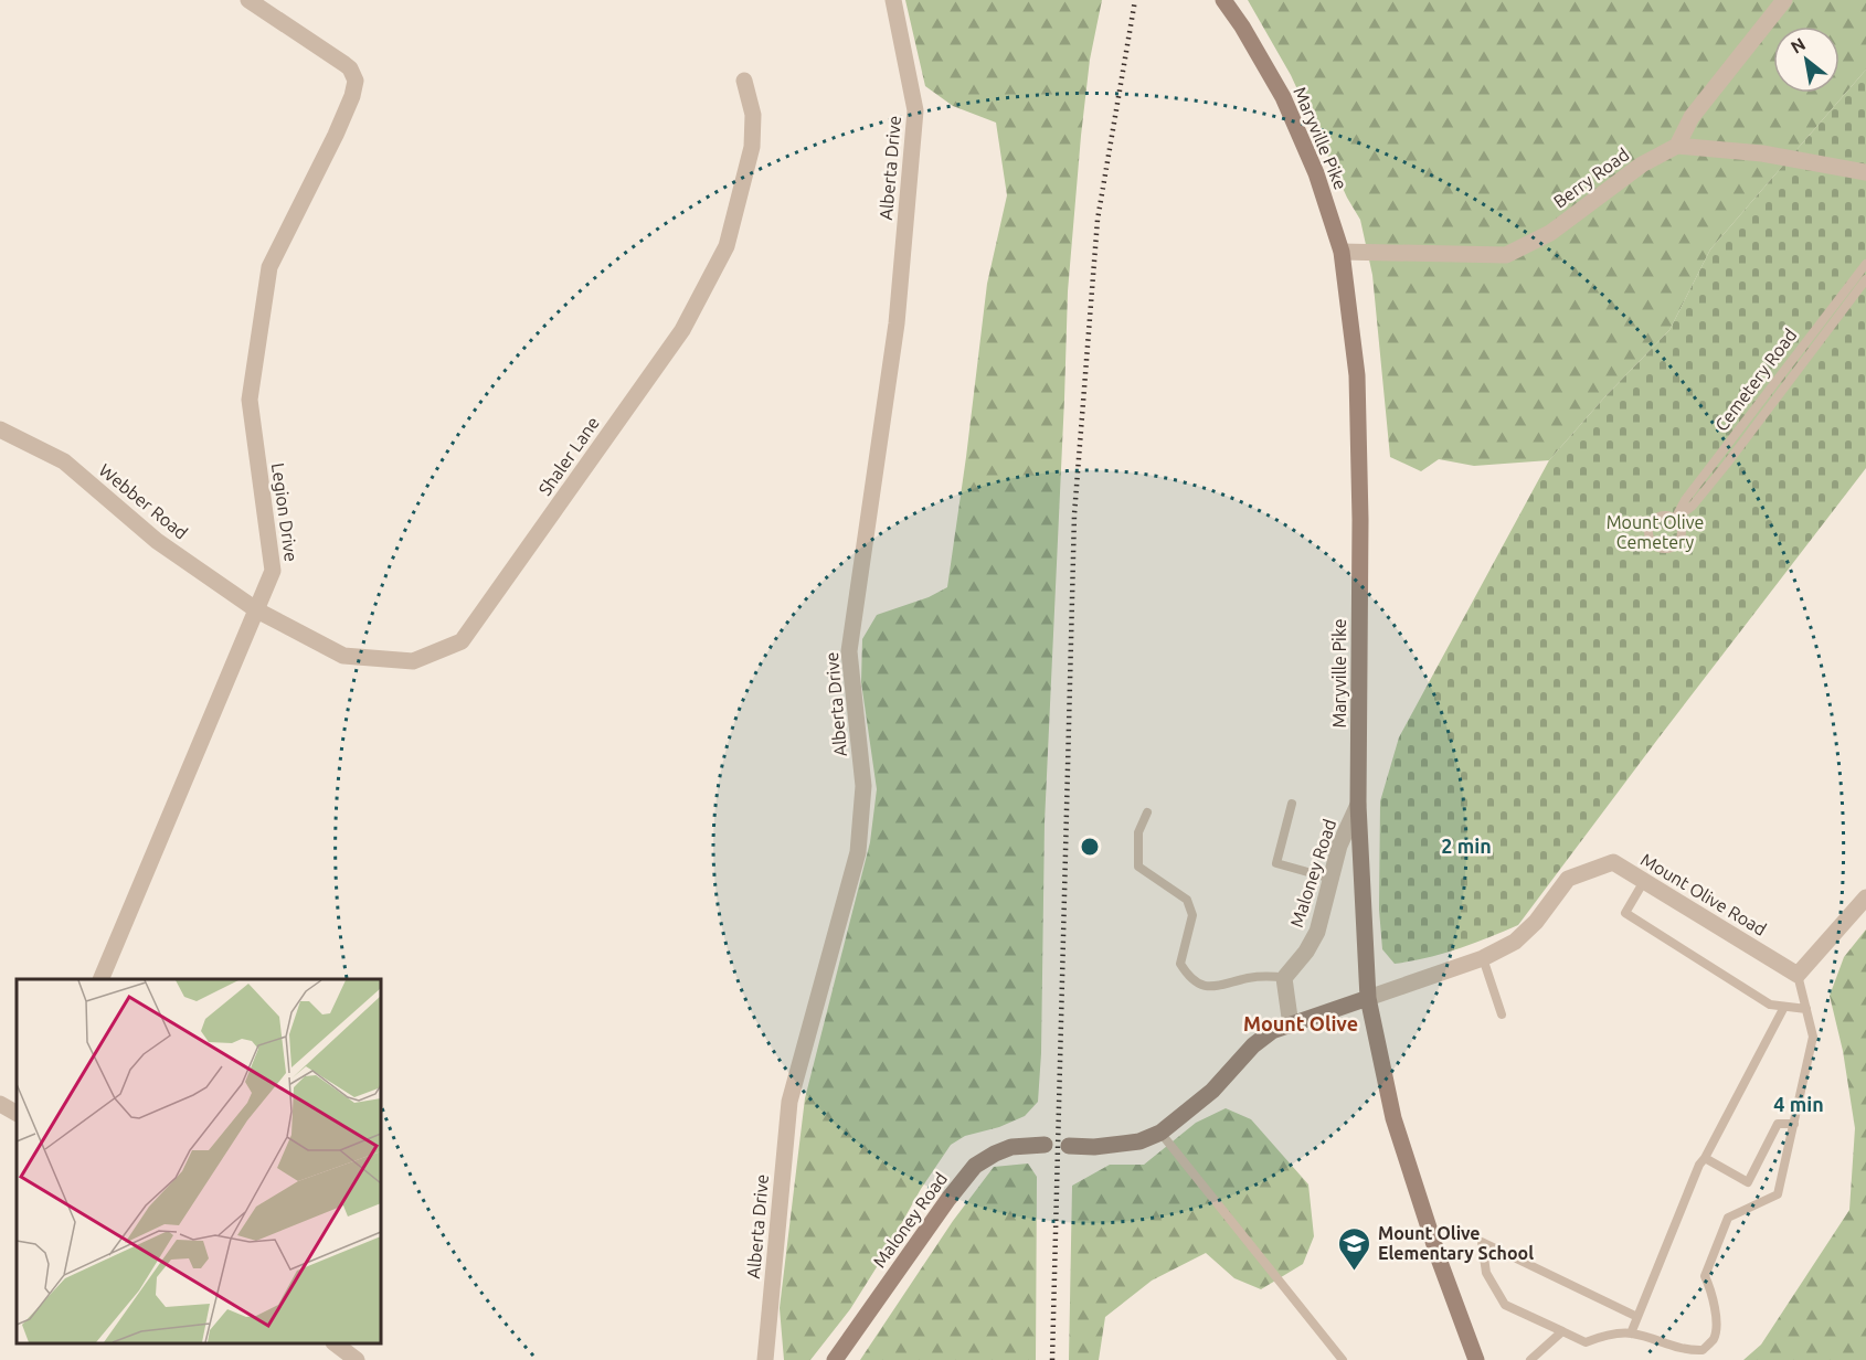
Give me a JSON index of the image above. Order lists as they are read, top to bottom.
{
  "streets": {
    "main road": ["Maryville Pike", "Maloney Road"],
    "street": [
      "Alberta Drive",
      "Berry Road",
      "Shaler Lane",
      "Webber Road",
      "Legion Drive",
      "Mount Olive Road"
    ],
    "lane": ["Cemetery Road"]
  },
  "crossings": [
    ["Maryville Pike", "Berry Road"],
    ["Maryville Pike", "Maloney Road"],
    ["Maryville Pike", "Mount Olive Road"],
    ["Shaler Lane", "Webber Road"],
    ["Shaler Lane", "Legion Drive"],
    ["Webber Road", "Legion Drive"]
  ],
  "districts": ["Mount Olive"],
  "parks": ["Mount Olive Cemetery"],
  "places": {
    "school or university": ["Mount Olive Elementary School"]
  },
  "north": "top left",
  "rings": ["2 min", "4 min"]
}
